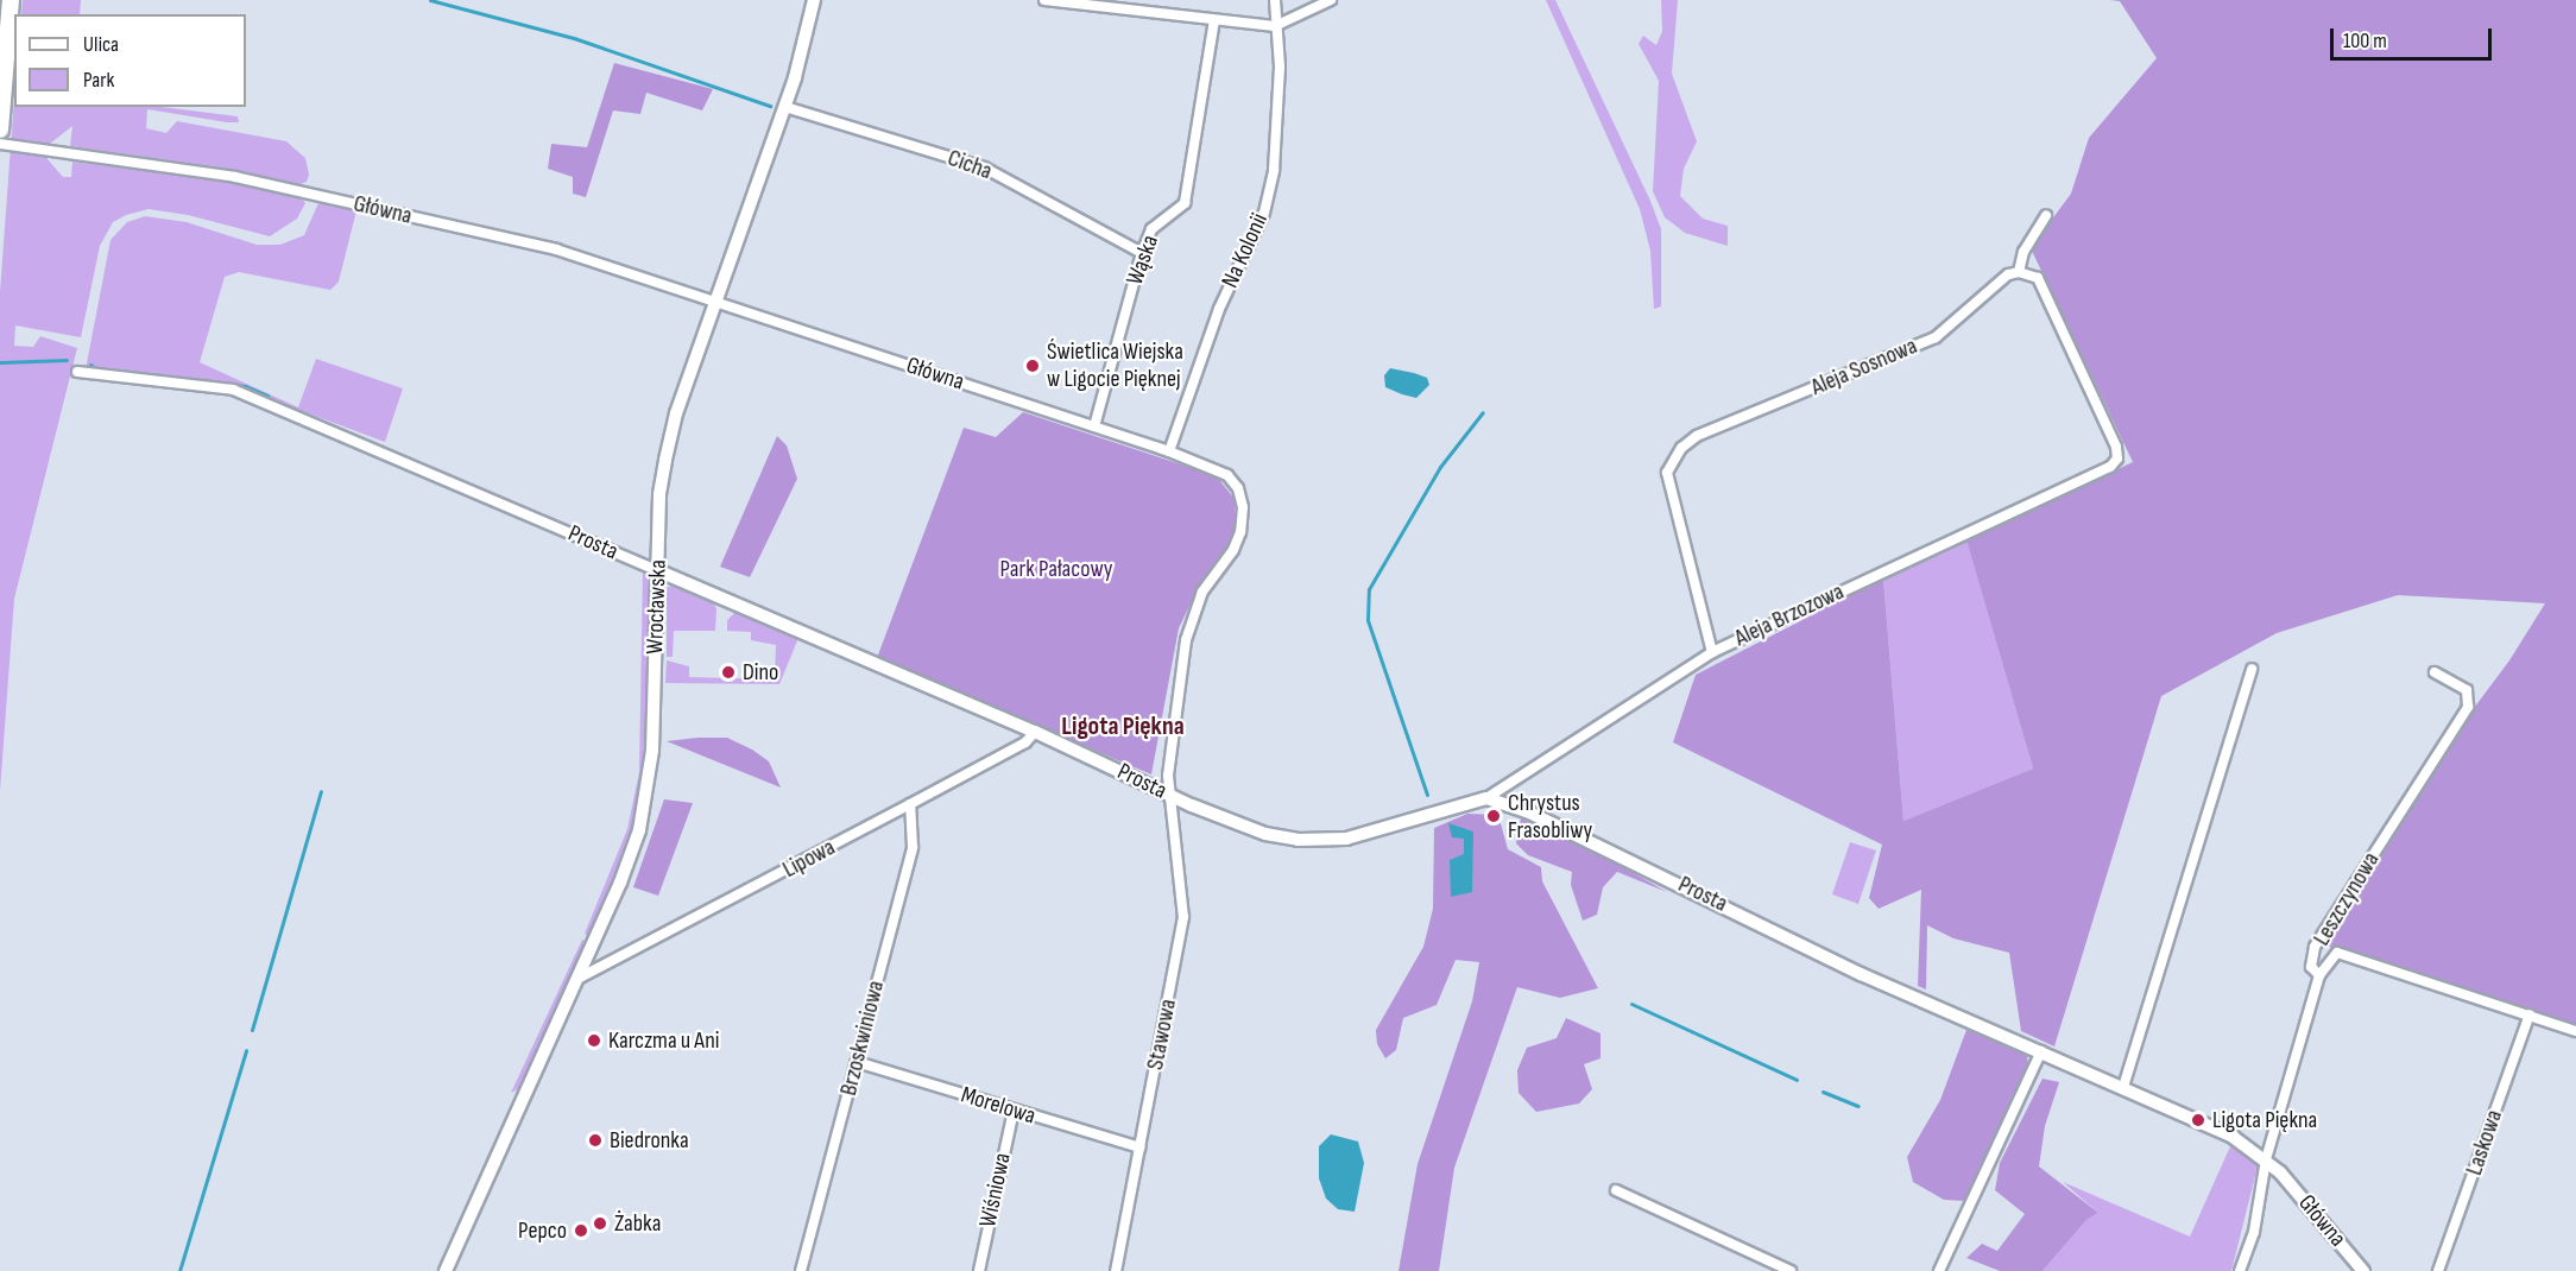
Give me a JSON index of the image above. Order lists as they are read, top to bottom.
{
  "streets": {
    "street": [
      "Cicha",
      "Główna",
      "Na Kolonii",
      "Wąska",
      "Aleja Sosnowa",
      "Prosta",
      "Wrocławska",
      "Aleja Brzozowa",
      "Lipowa",
      "Leszczynowa",
      "Stawowa",
      "Brzoskwiniowa",
      "Morelowa",
      "Laskowa",
      "Wiśniowa"
    ]
  },
  "crossings": [
    ["Cicha", "Wąska"],
    ["Cicha", "Wrocławska"],
    ["Główna", "Na Kolonii"],
    ["Główna", "Wąska"],
    ["Główna", "Prosta"],
    ["Główna", "Wrocławska"],
    ["Główna", "Stawowa"],
    ["Aleja Sosnowa", "Aleja Brzozowa"],
    ["Prosta", "Wrocławska"],
    ["Prosta", "Aleja Brzozowa"],
    ["Prosta", "Lipowa"],
    ["Prosta", "Leszczynowa"],
    ["Prosta", "Stawowa"],
    ["Wrocławska", "Lipowa"],
    ["Lipowa", "Brzoskwiniowa"],
    ["Stawowa", "Morelowa"],
    ["Brzoskwiniowa", "Morelowa"],
    ["Morelowa", "Wiśniowa"]
  ],
  "districts": ["Ligota Piękna"],
  "parks": ["Park Pałacowy"],
  "places": [
    "Świetlica Wiejska w Ligocie Pięknej",
    "Dino",
    "Chrystus Frasobliwy",
    "Karczma u Ani",
    "Ligota Piękna",
    "Biedronka",
    "Żabka",
    "Pepco"
  ],
  "legend": ["Ulica", "Park"],
  "scale_bar": "100 m"
}
